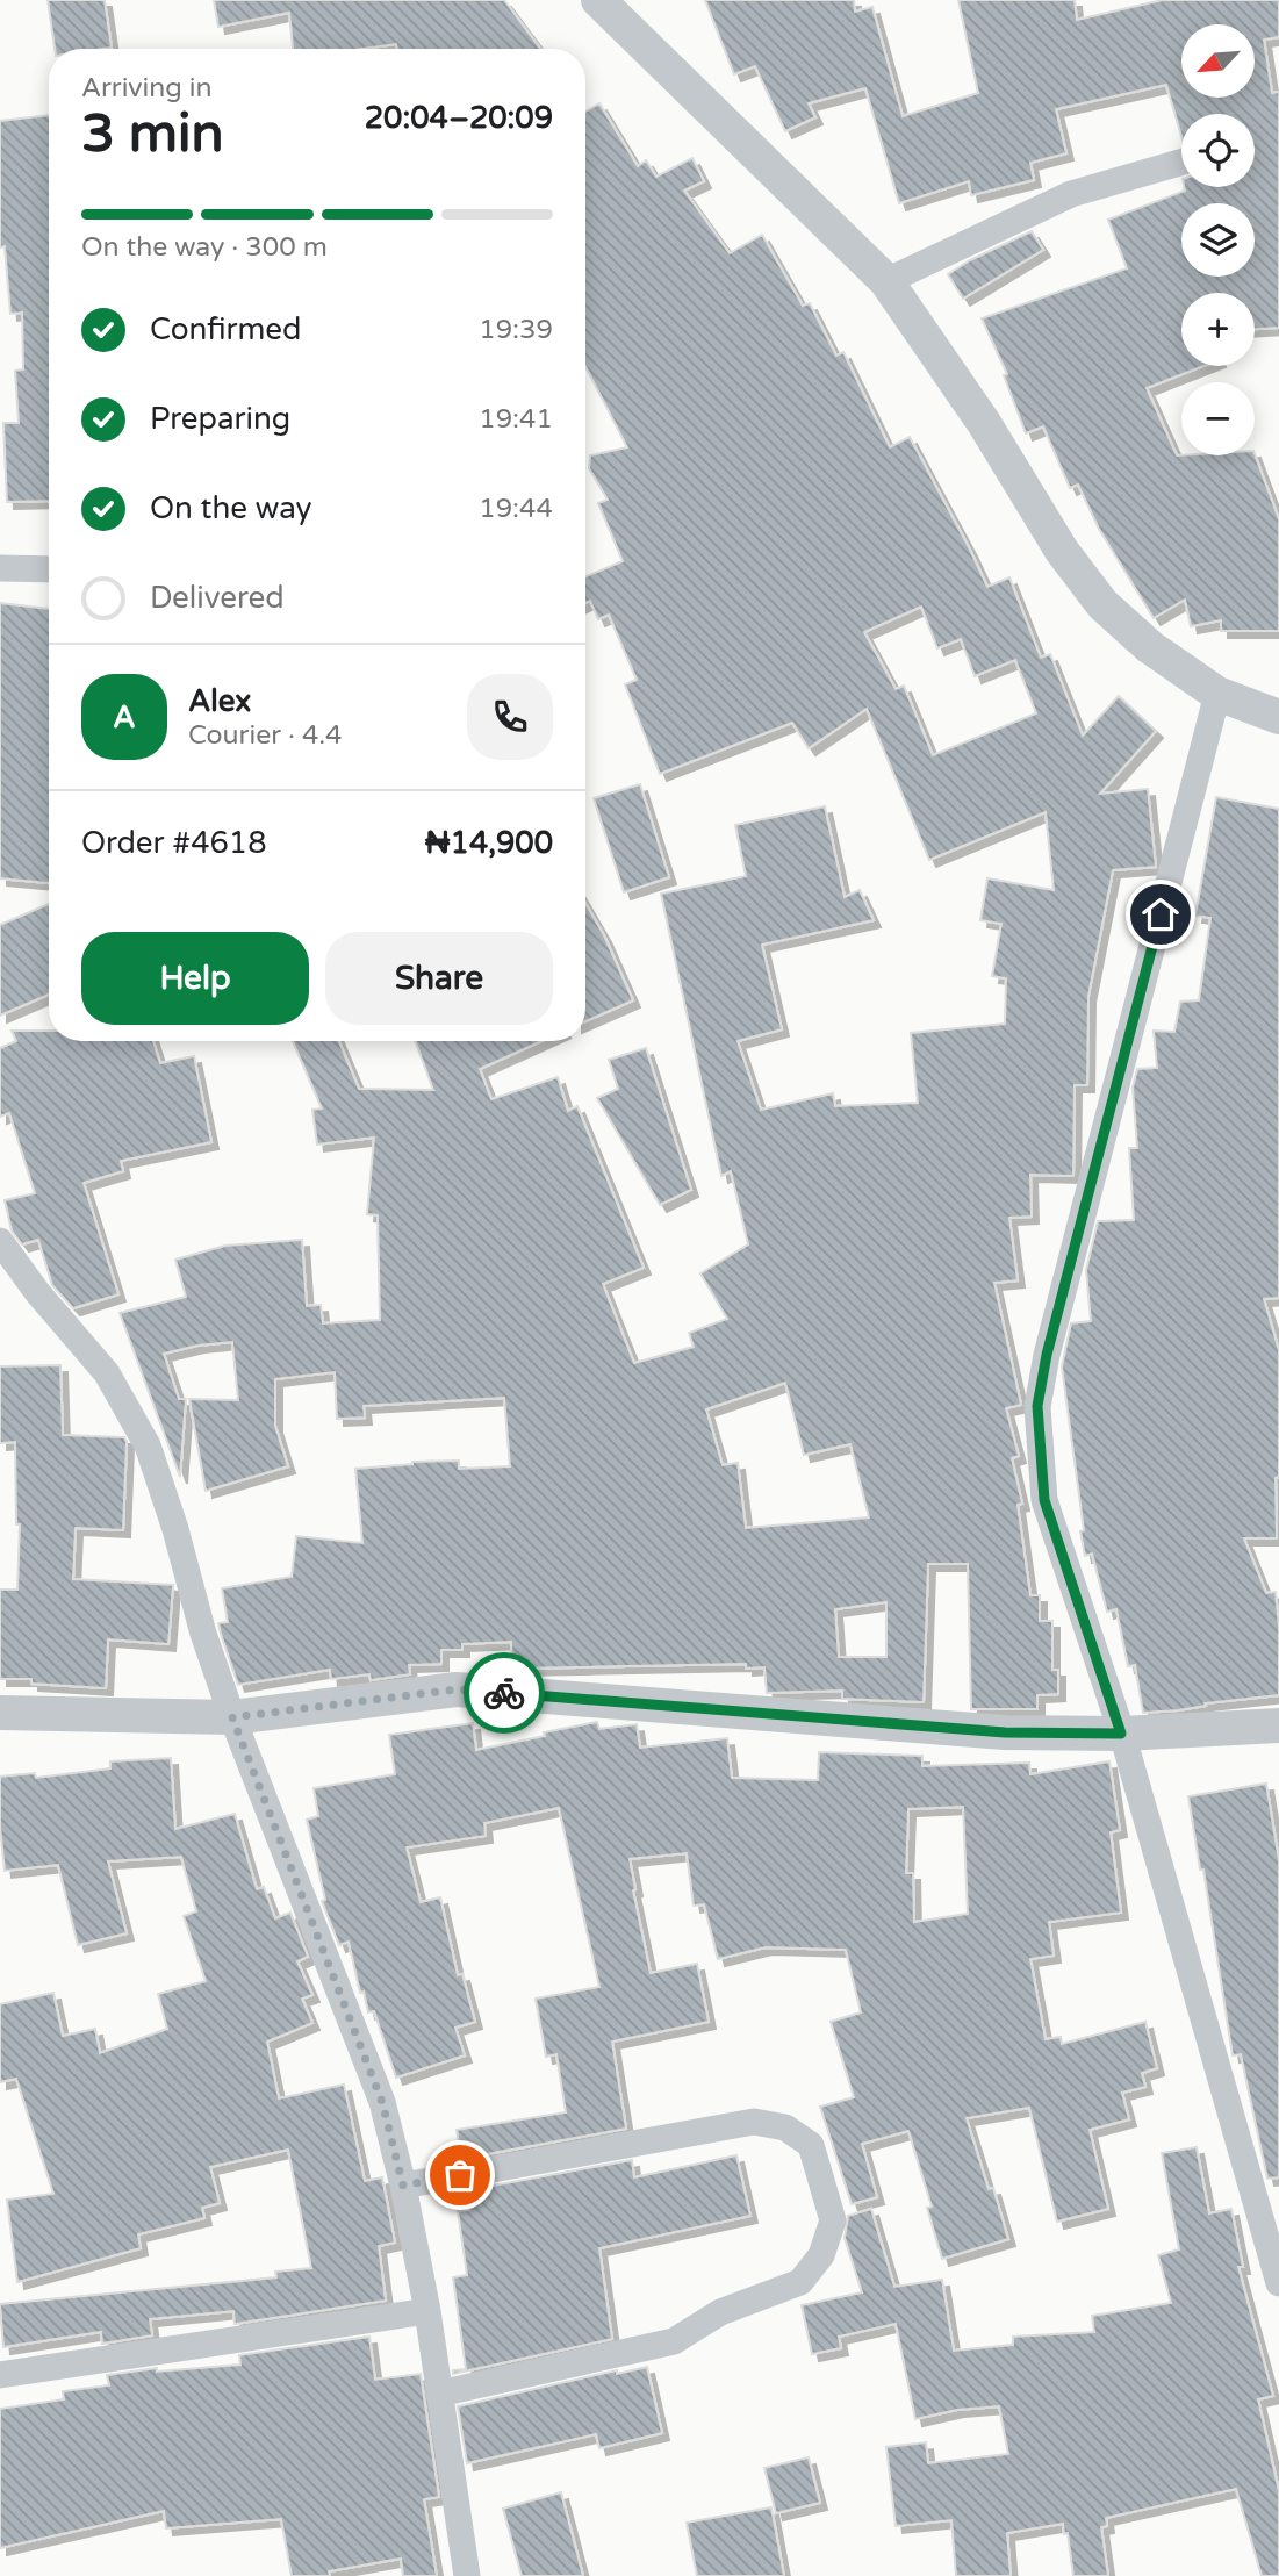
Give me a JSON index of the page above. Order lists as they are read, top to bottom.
{
  "north": "bottom left",
  "page": {
    "map_buttons": ["+", "−"],
    "heading": ["3 min", "Arriving in", "20:04–20:09"],
    "panel": [
      "Alex",
      "Courier · 4.4",
      "Order #4618",
      "₦14,900"
    ],
    "bar": "On the way · 300 m",
    "list": [
      ["Confirmed", "19:39"],
      ["Preparing", "19:41"],
      ["On the way", "19:44"],
      "Delivered"
    ],
    "round": "A",
    "buttons": ["Help", "Share"]
  }
}
